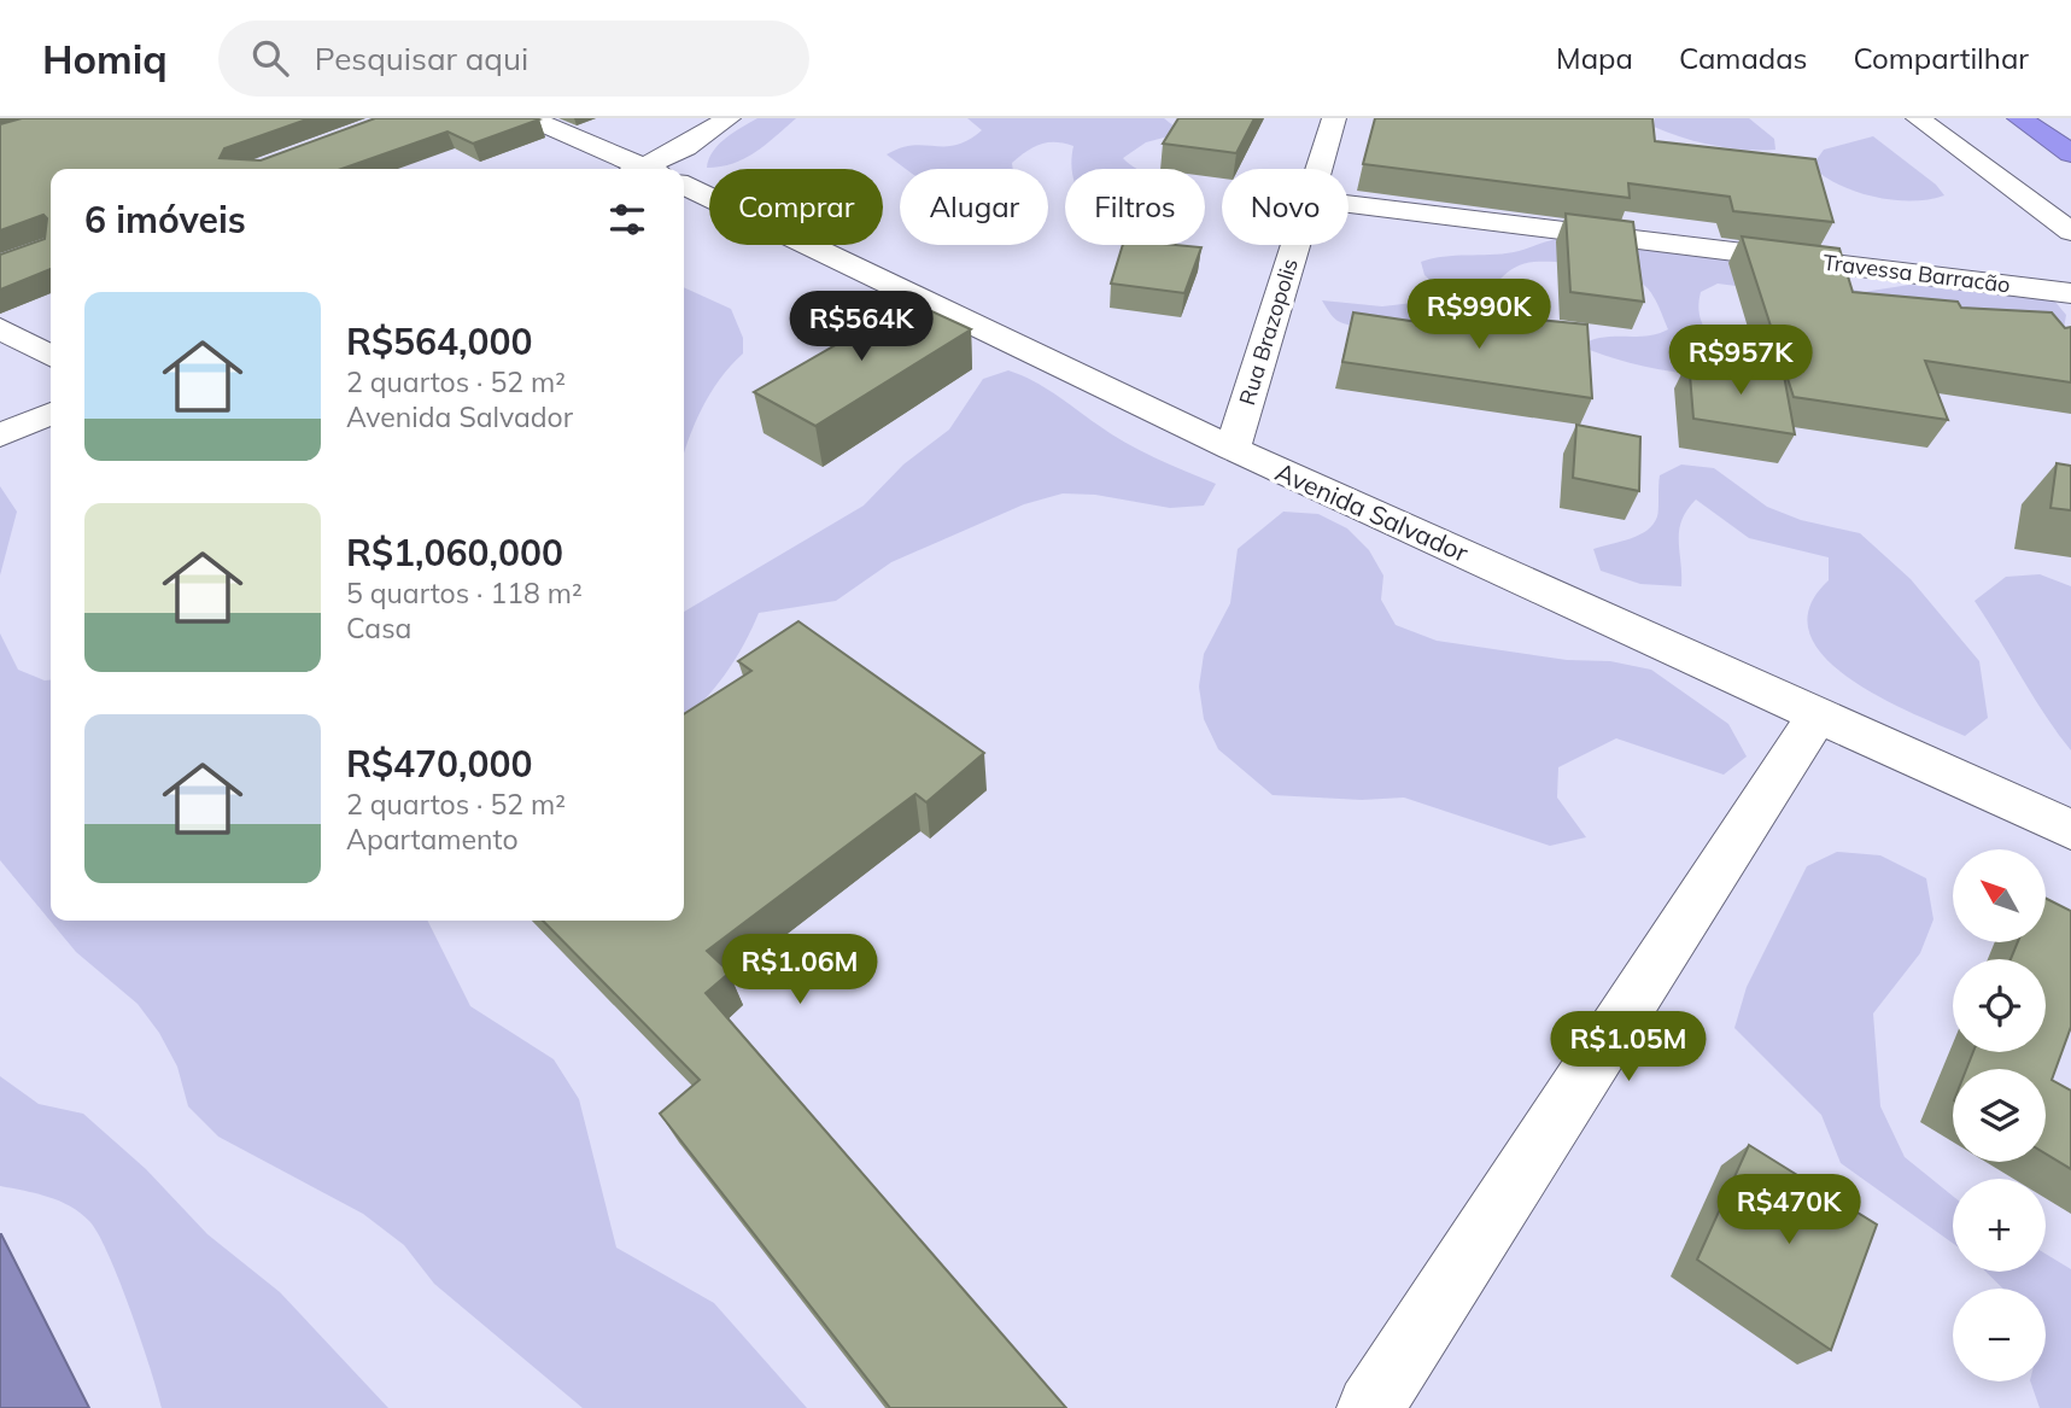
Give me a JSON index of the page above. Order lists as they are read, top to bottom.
{
  "streets": {
    "street": ["Travessa Barracão", "Rua Brazopolis", "Avenida Salvador"]
  },
  "crossings": [
    ["Rua Brazopolis", "Avenida Salvador"]
  ],
  "north": "top left",
  "page": {
    "header": "Homiq",
    "search": "Pesquisar aqui",
    "nav": ["Mapa", "Camadas", "Compartilhar"],
    "chip": [
      "Comprar",
      "Alugar",
      "Filtros",
      "Novo"
    ],
    "heading": "6 imóveis",
    "list": [
      {
        "name": "R$564,000",
        "note": "2 quartos · 52 m² · Avenida Salvador"
      },
      {
        "name": "R$1,060,000",
        "note": "5 quartos · 118 m² · Casa"
      },
      {
        "name": "R$470,000",
        "note": "2 quartos · 52 m² · Apartamento"
      }
    ],
    "price": [
      "R$990K",
      "R$564K",
      "R$957K",
      "R$1.06M",
      "R$1.05M",
      "R$470K"
    ],
    "map_buttons": ["+", "−"]
  }
}
